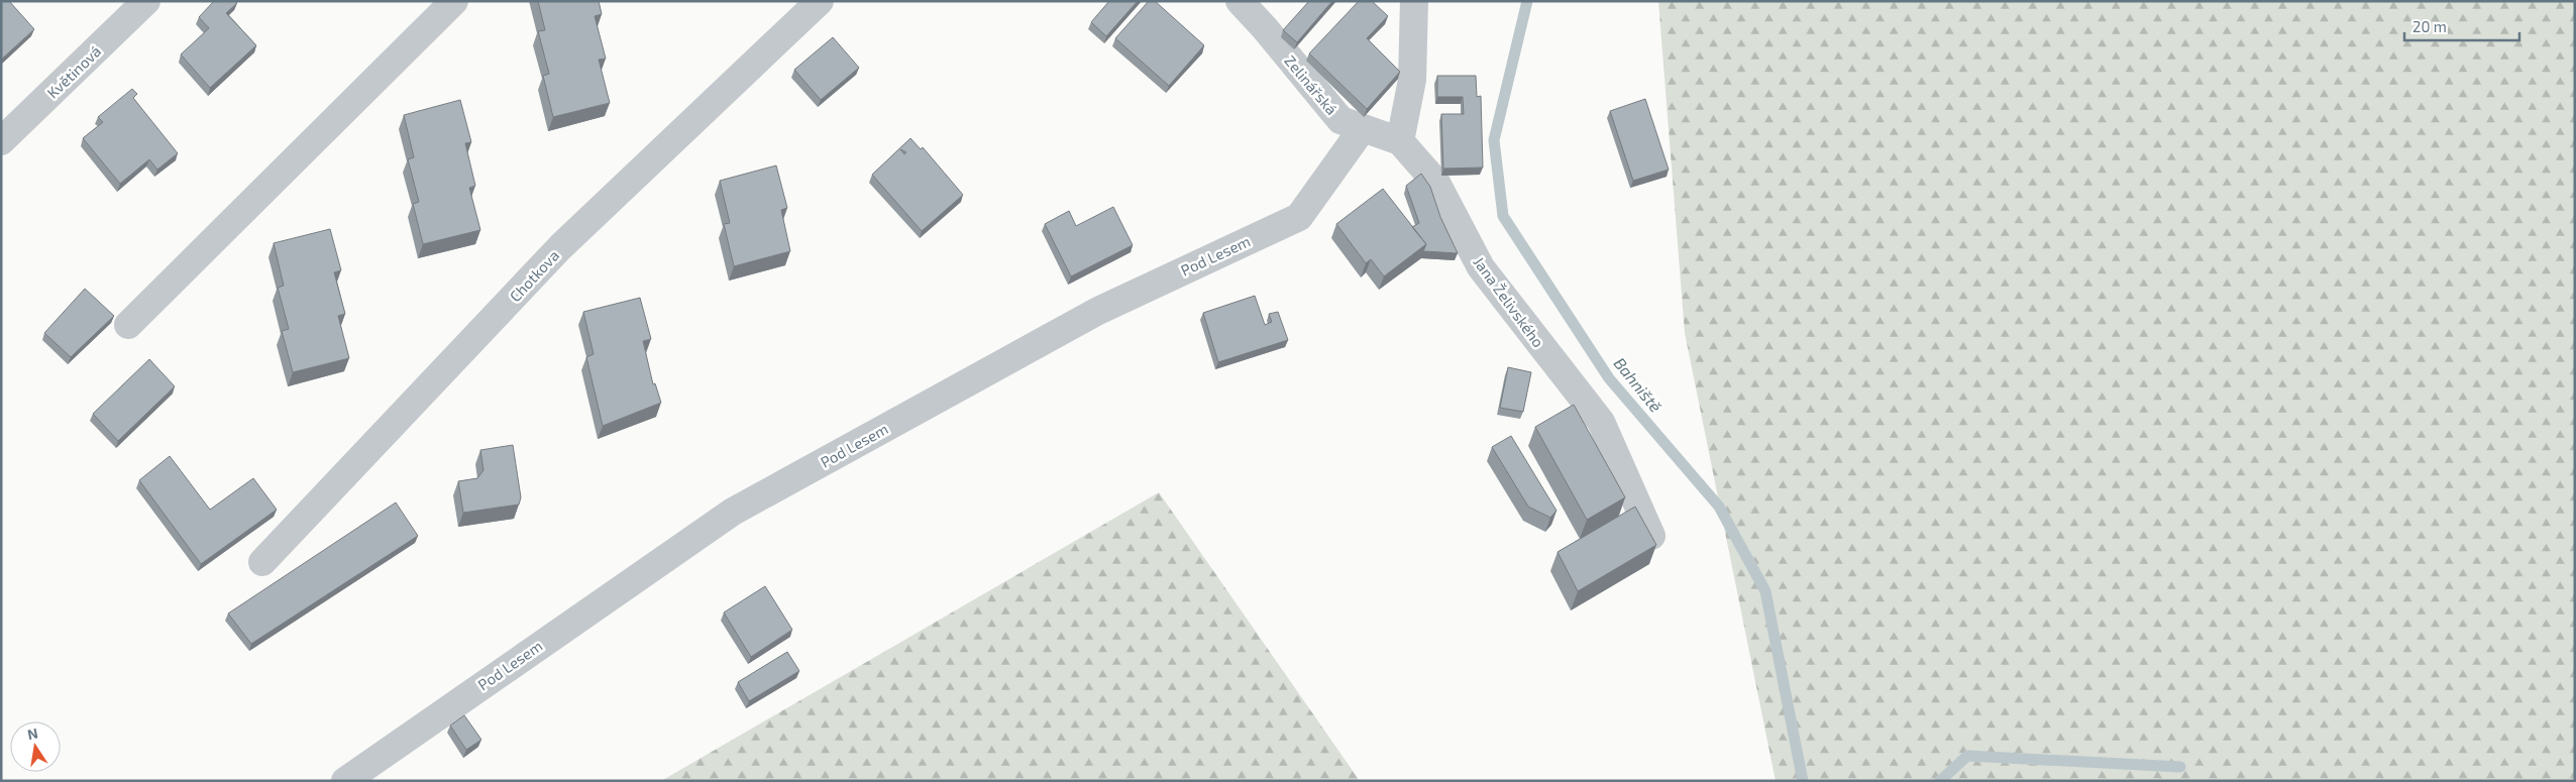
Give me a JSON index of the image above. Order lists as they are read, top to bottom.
{
  "streets": {
    "street": [
      "Květinová",
      "Zelinářská",
      "Pod Lesem",
      "Chotkova",
      "Jana Želivského"
    ]
  },
  "crossings": [
    ["Zelinářská", "Pod Lesem"],
    ["Zelinářská", "Jana Želivského"]
  ],
  "water": ["Bahniště"],
  "scale_bar": "20 m",
  "north": "top"
}
